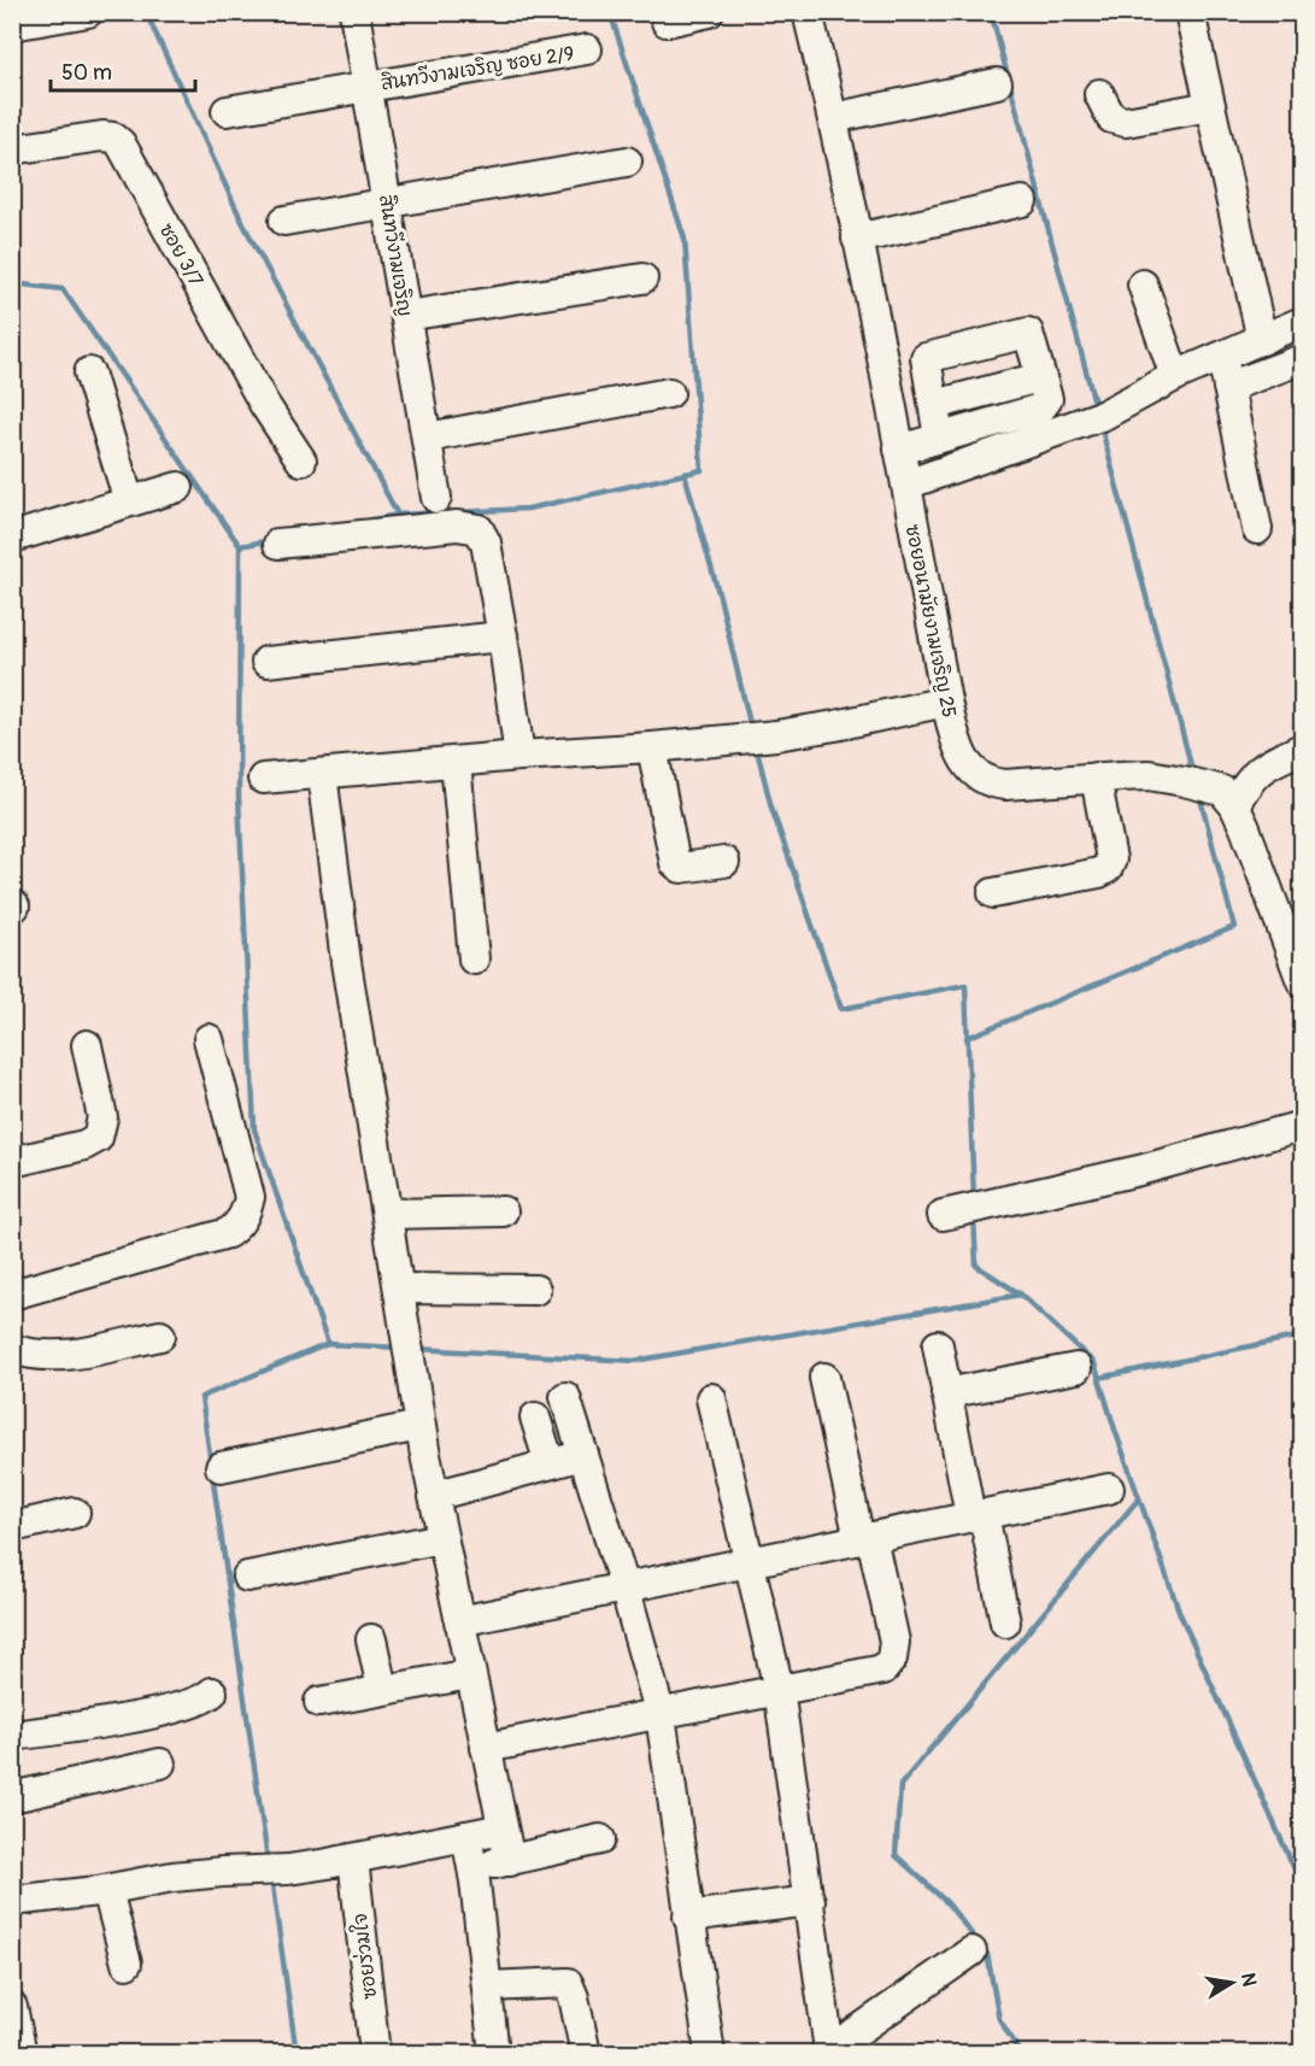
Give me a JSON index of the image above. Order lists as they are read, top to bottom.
{
  "streets": {
    "street": [
      "สินทวีงามเจริญ ซอย 2/9",
      "ซอย 3/7",
      "สินทวีงามเจริญ",
      "ซอยอนามัยงามเจริญ 25",
      "ซอยร่วมใจ"
    ]
  },
  "crossings": [
    ["สินทวีงามเจริญ ซอย 2/9", "สินทวีงามเจริญ"]
  ],
  "scale_bar": "50 m",
  "north": "right"
}
